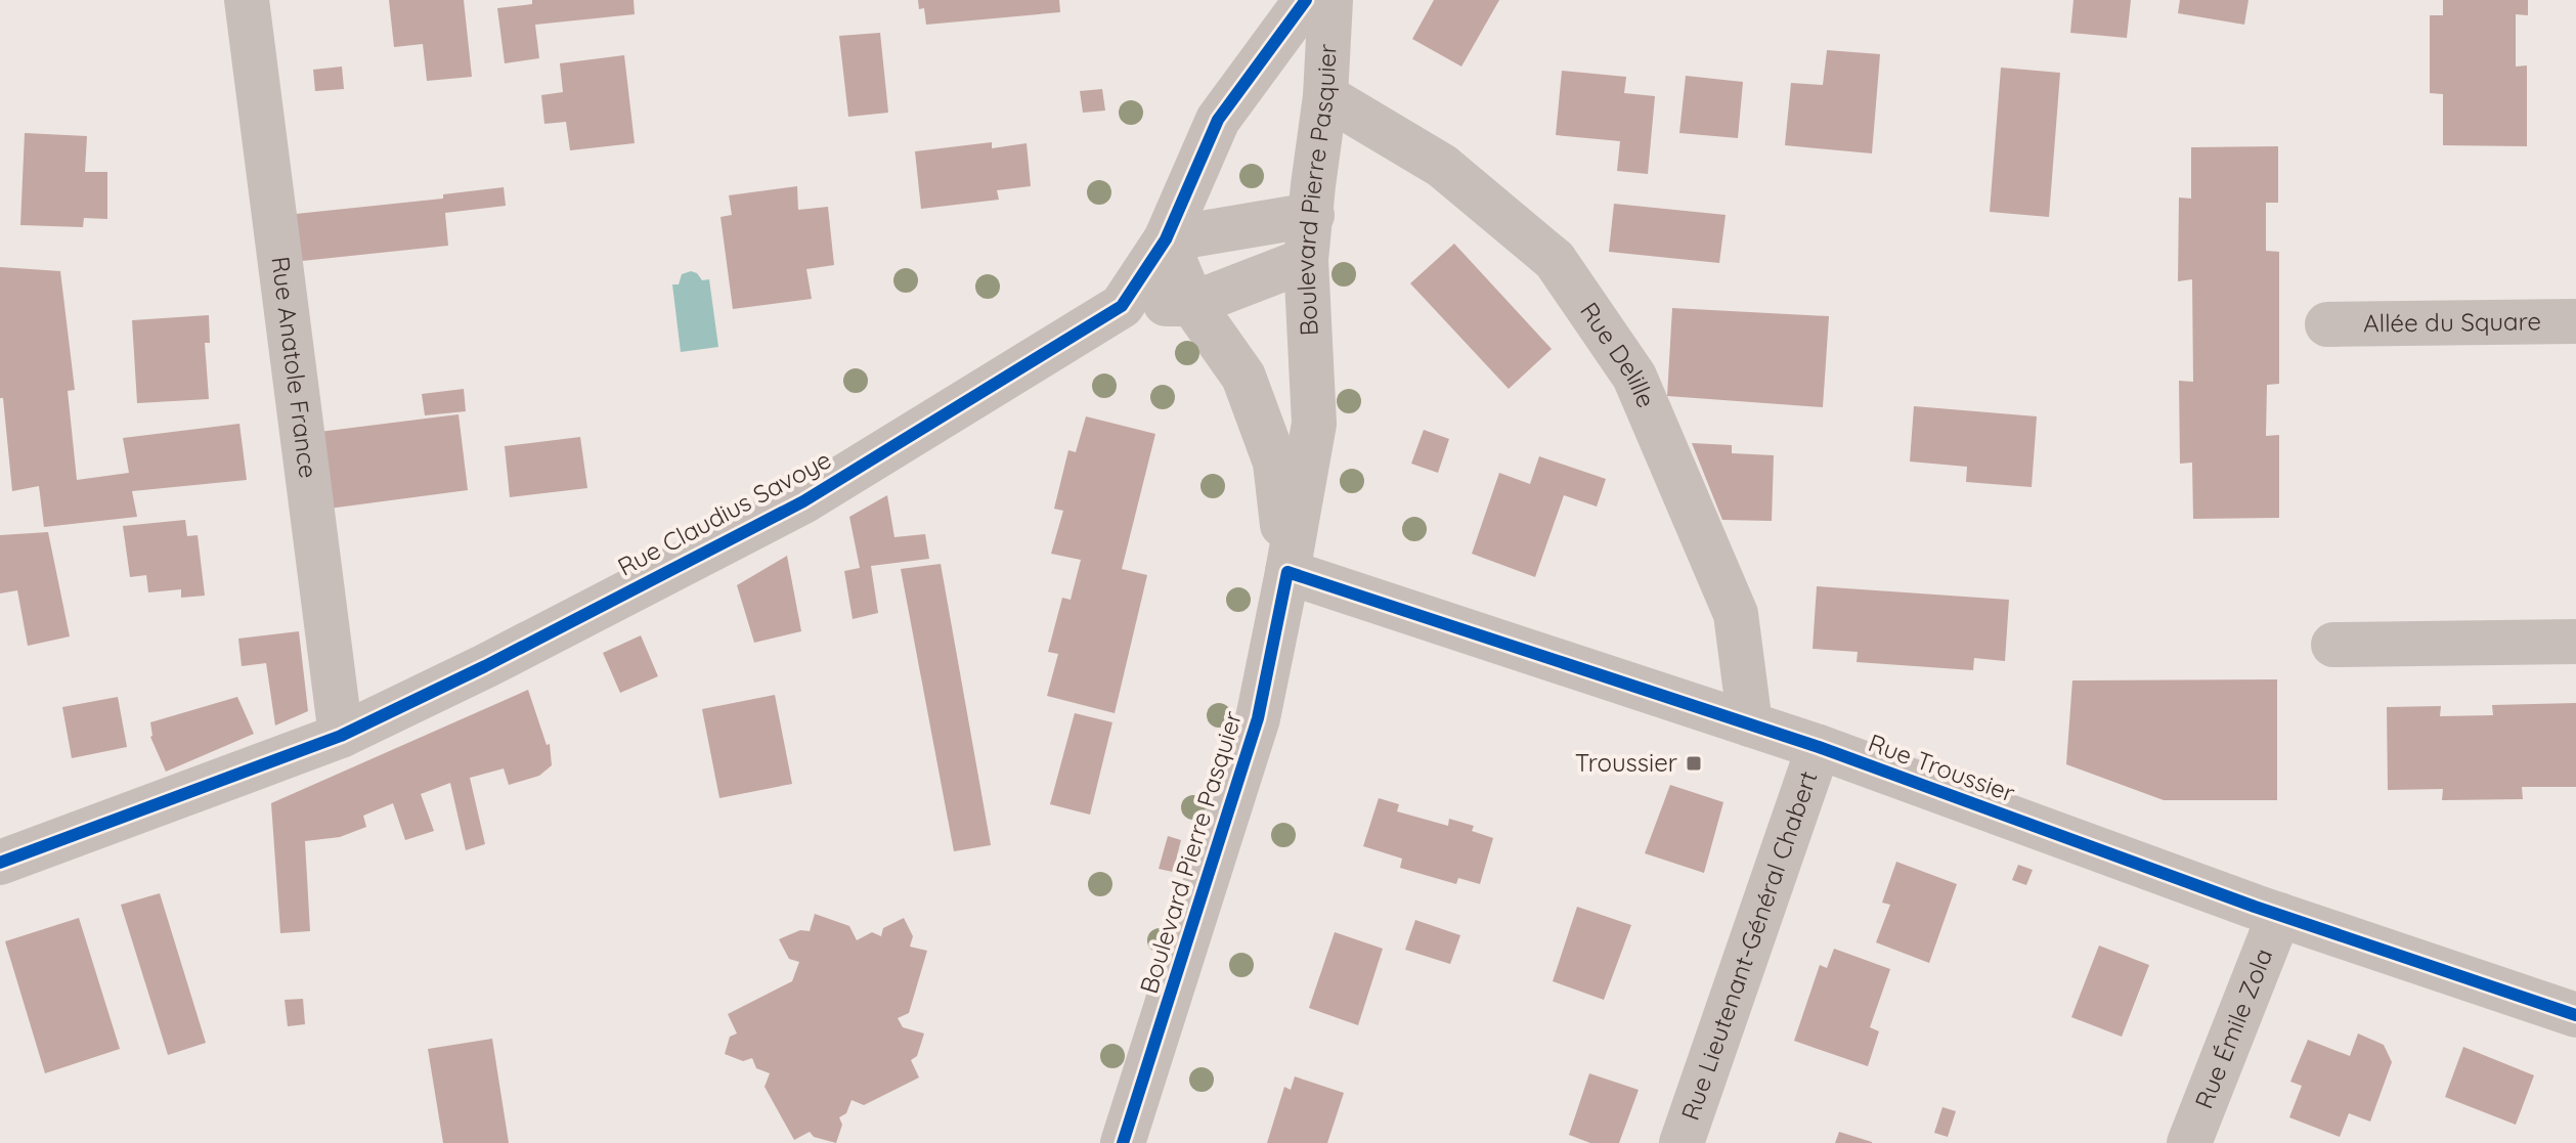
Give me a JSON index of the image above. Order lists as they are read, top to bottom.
{
  "streets": {
    "street": [
      "Boulevard Pierre Pasquier",
      "Allée du Square",
      "Rue Delille",
      "Rue Anatole France",
      "Rue Claudius Savoye",
      "Rue Troussier",
      "Rue Lieutenant-Général Chabert",
      "Rue Émile Zola"
    ]
  },
  "crossings": [
    ["Boulevard Pierre Pasquier", "Rue Delille"],
    ["Boulevard Pierre Pasquier", "Rue Claudius Savoye"],
    ["Boulevard Pierre Pasquier", "Rue Troussier"],
    ["Rue Delille", "Rue Troussier"],
    ["Rue Anatole France", "Rue Claudius Savoye"],
    ["Rue Troussier", "Rue Lieutenant-Général Chabert"],
    ["Rue Troussier", "Rue Émile Zola"]
  ],
  "places": {
    "transit": ["Troussier"]
  }
}
